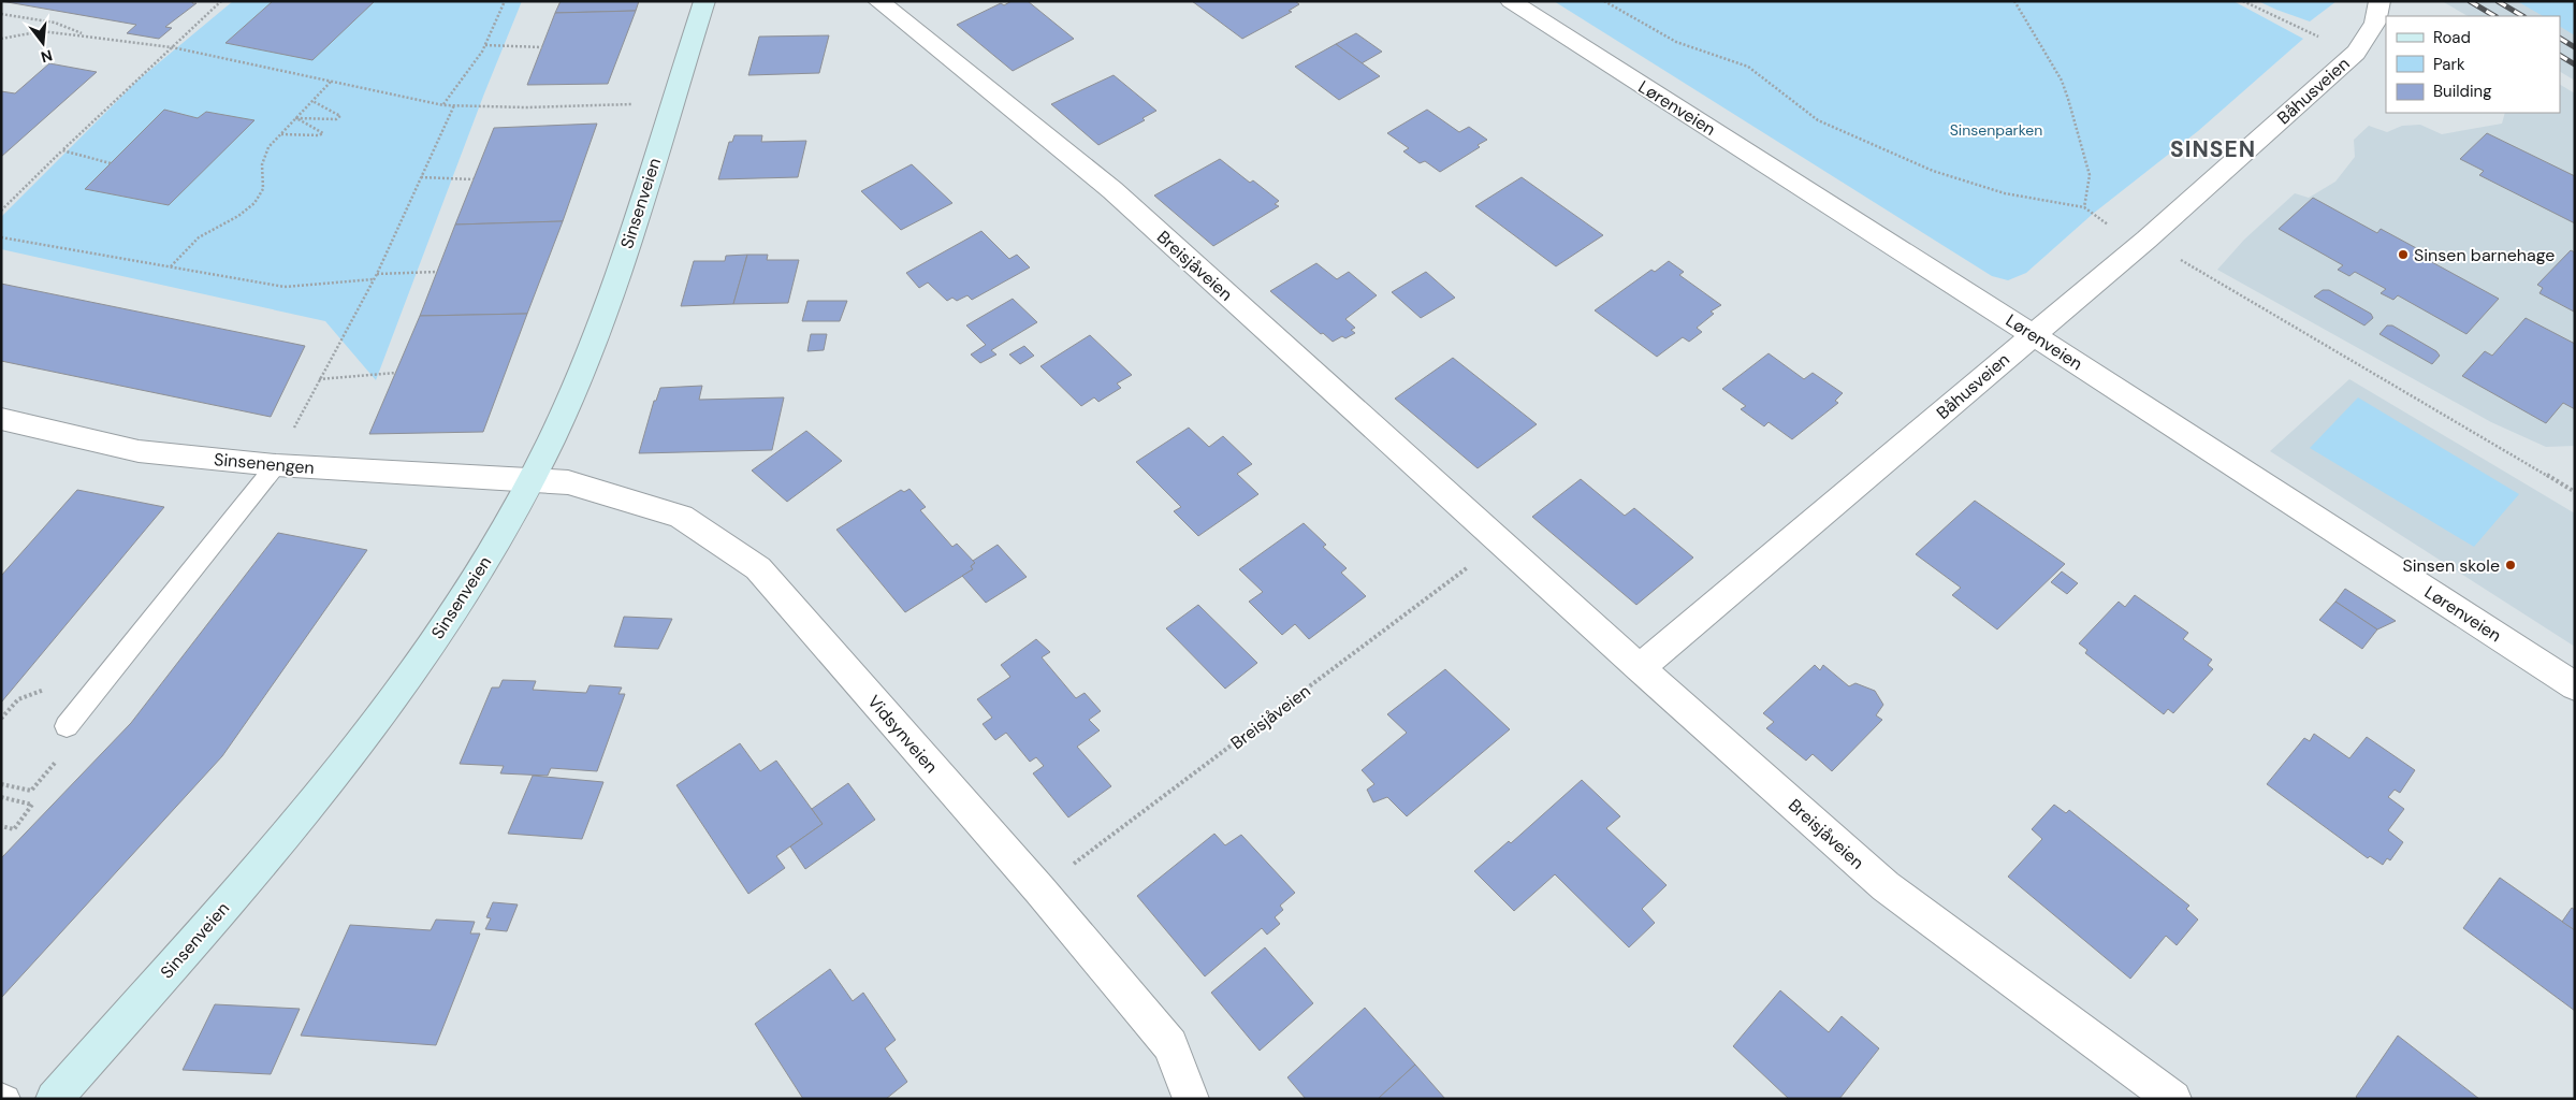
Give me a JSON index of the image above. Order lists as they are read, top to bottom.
{
  "streets": {
    "street": [
      "Båhusveien",
      "Lørenveien",
      "Sinsenveien",
      "Breisjåveien",
      "Sinsenengen",
      "Vidsynveien"
    ]
  },
  "crossings": [
    ["Båhusveien", "Lørenveien"],
    ["Båhusveien", "Breisjåveien"],
    ["Sinsenveien", "Sinsenengen"],
    ["Sinsenveien", "Vidsynveien"],
    ["Breisjåveien", "Vidsynveien"],
    ["Sinsenengen", "Vidsynveien"]
  ],
  "districts": ["SINSEN"],
  "parks": ["Sinsenparken"],
  "places": ["Sinsen barnehage", "Sinsen skole"],
  "legend": ["Road", "Park", "Building"],
  "north": "bottom"
}
